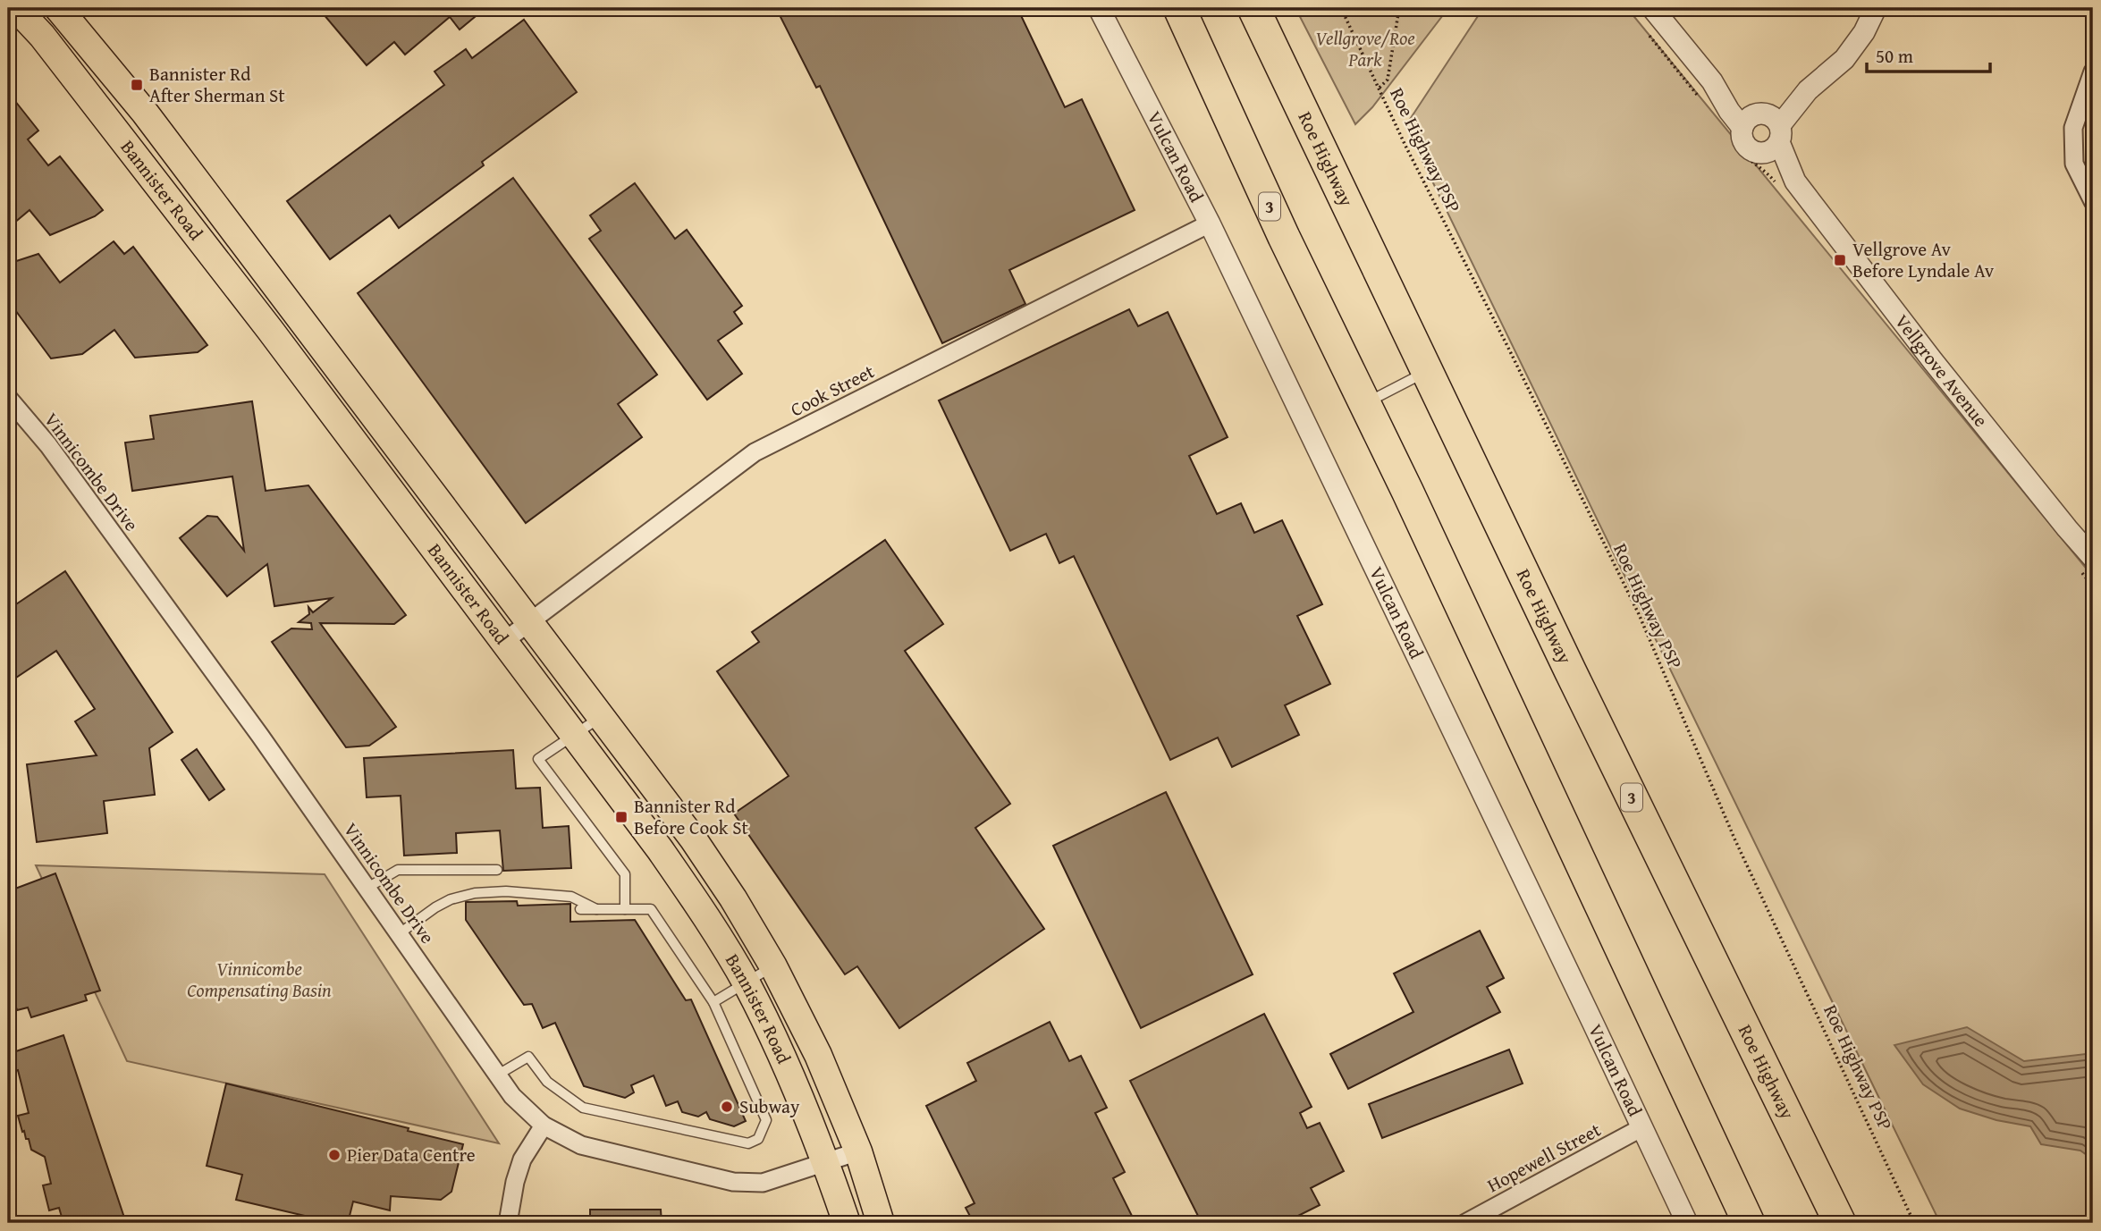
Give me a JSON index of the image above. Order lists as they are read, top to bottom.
{
  "streets": {
    "highway": ["Roe Highway", "3"],
    "main road": ["Bannister Road"],
    "street": [
      "Vulcan Road",
      "Vellgrove Avenue",
      "Cook Street",
      "Vinnicombe Drive",
      "Hopewell Street"
    ],
    "path": ["Roe Highway PSP"]
  },
  "crossings": [
    ["Vulcan Road", "Cook Street"],
    ["Vulcan Road", "Hopewell Street"],
    ["Bannister Road", "Cook Street"],
    ["Bannister Road", "Vinnicombe Drive"]
  ],
  "parks": ["Vellgrove/Roe Park", "Vinnicombe Compensating Basin"],
  "places": {
    "transit": ["Bannister Rd After Sherman St", "Vellgrove Av Before Lyndale Av", "Bannister Rd Before Cook St"],
    "other": ["Subway", "Pier Data Centre"]
  },
  "scale_bar": "50 m"
}
